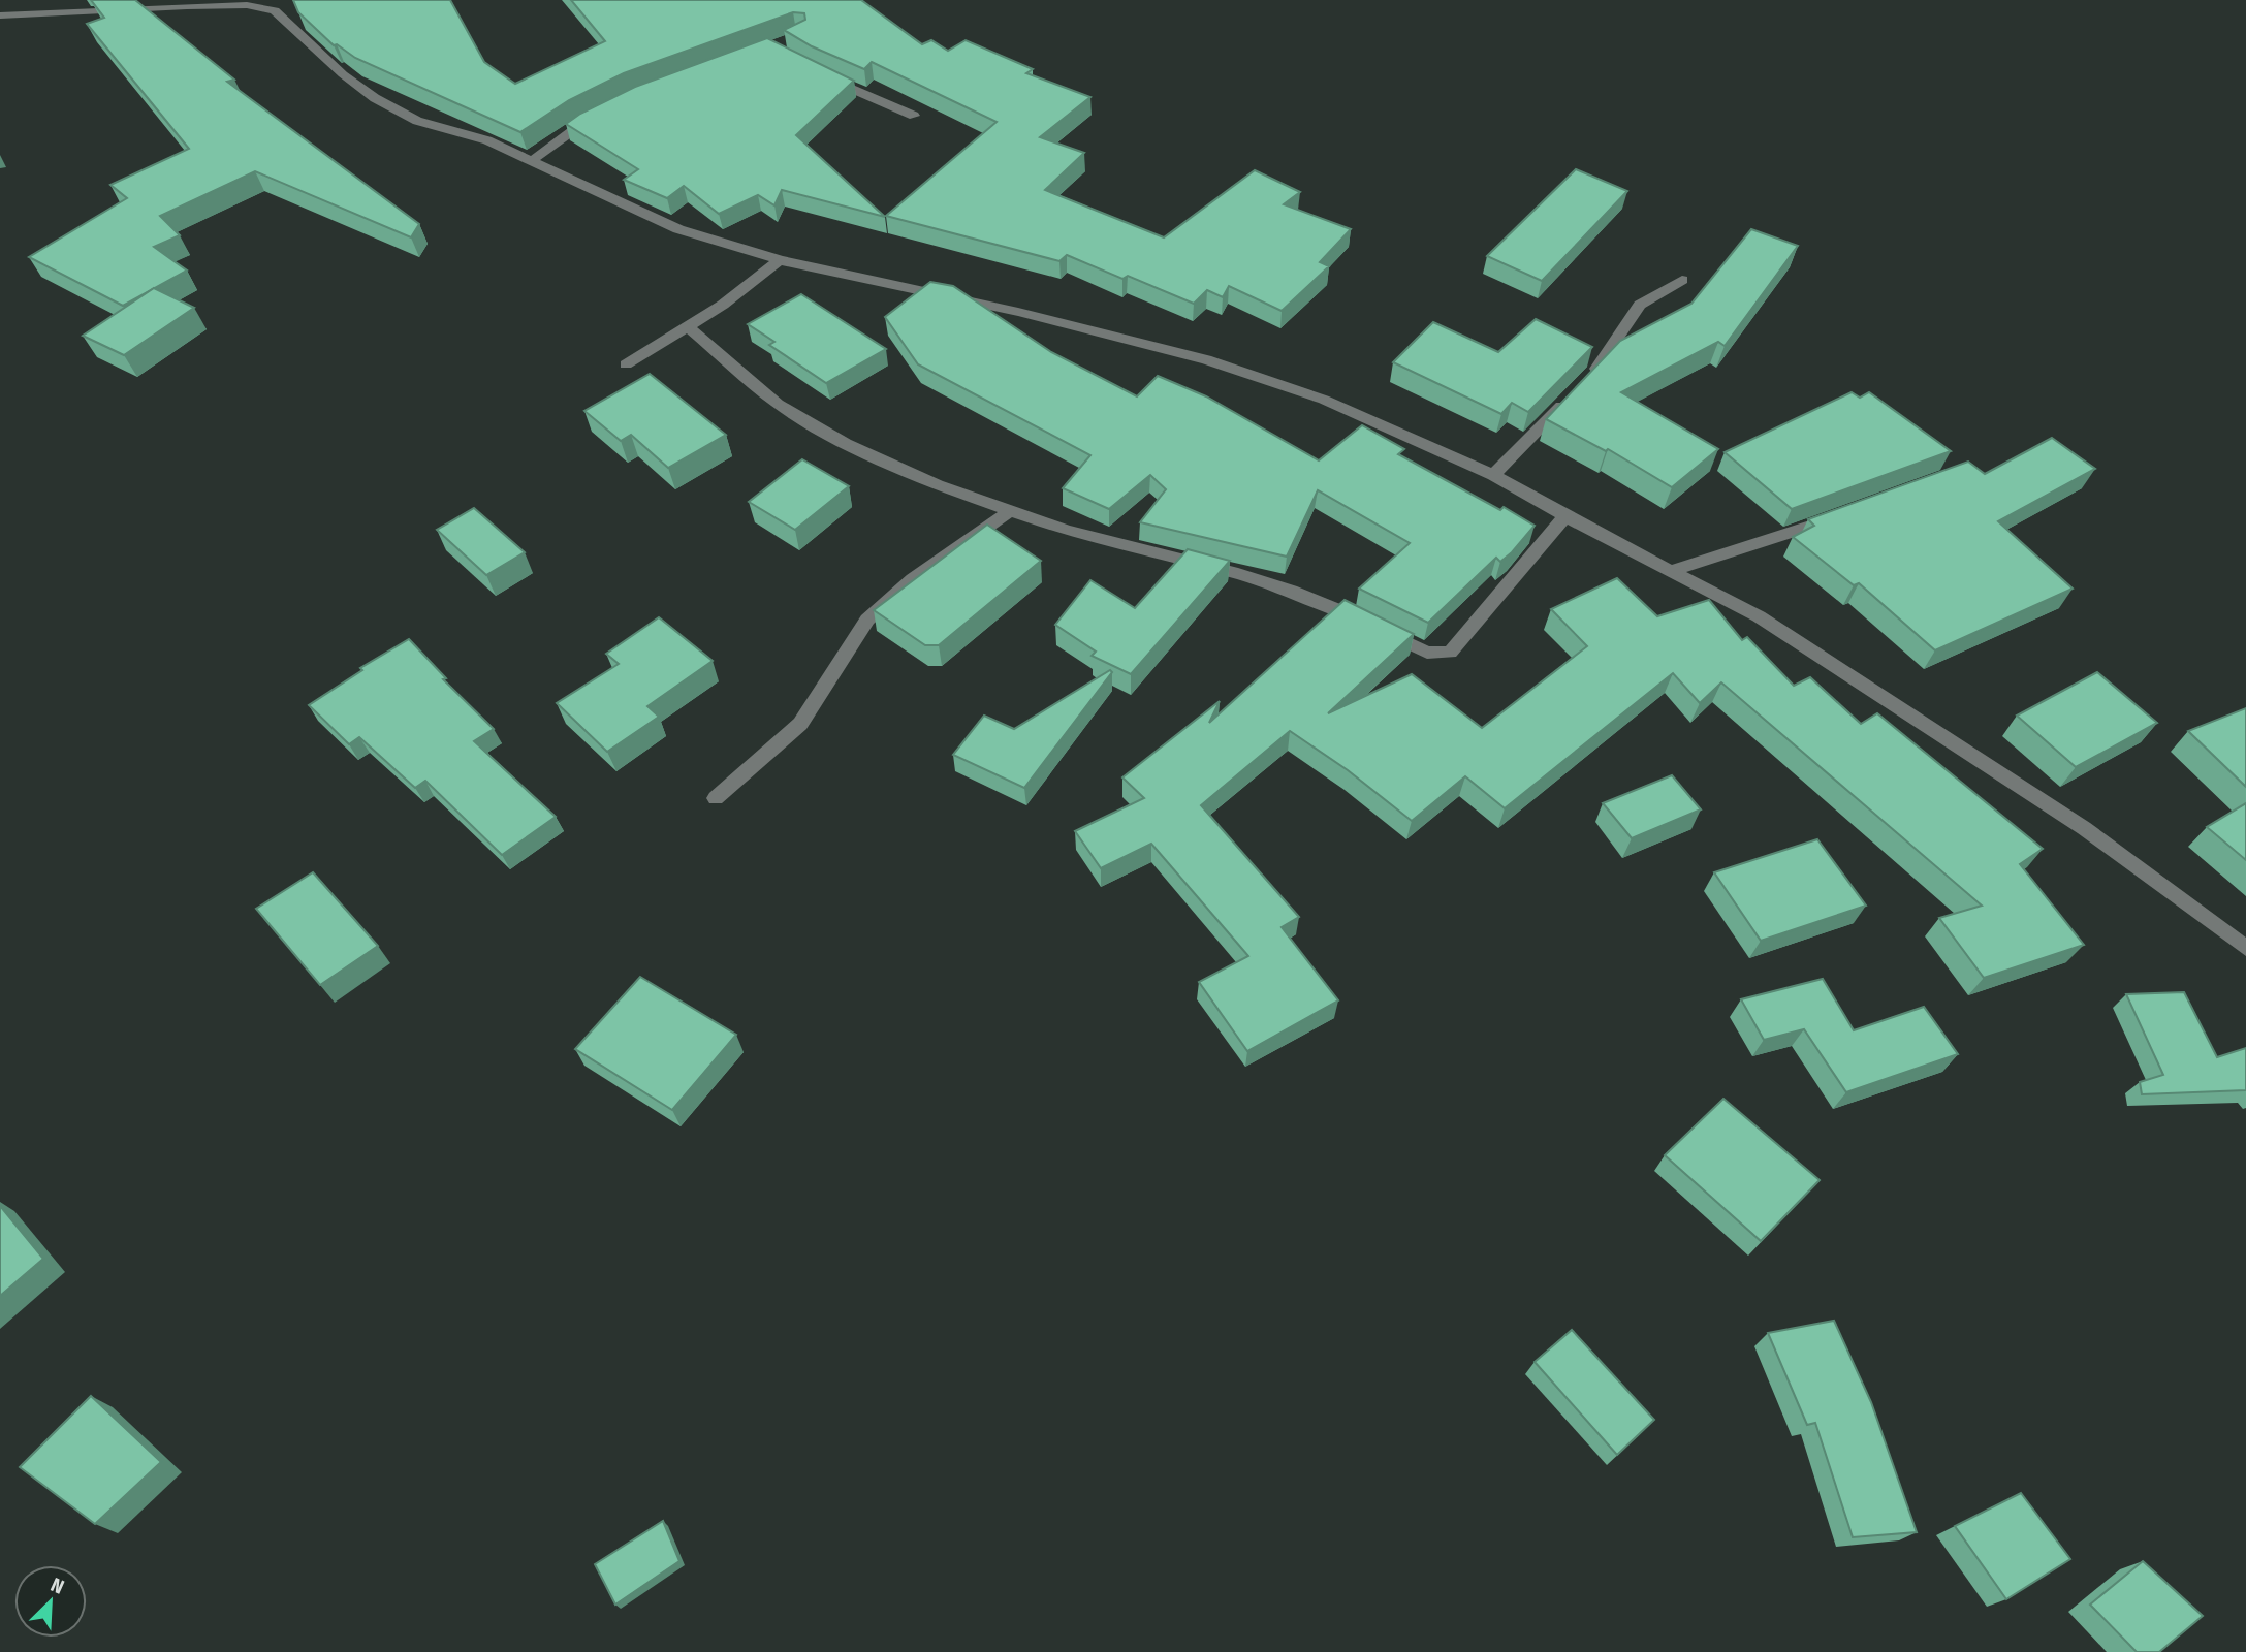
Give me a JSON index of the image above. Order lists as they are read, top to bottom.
{
  "north": "top right"
}
